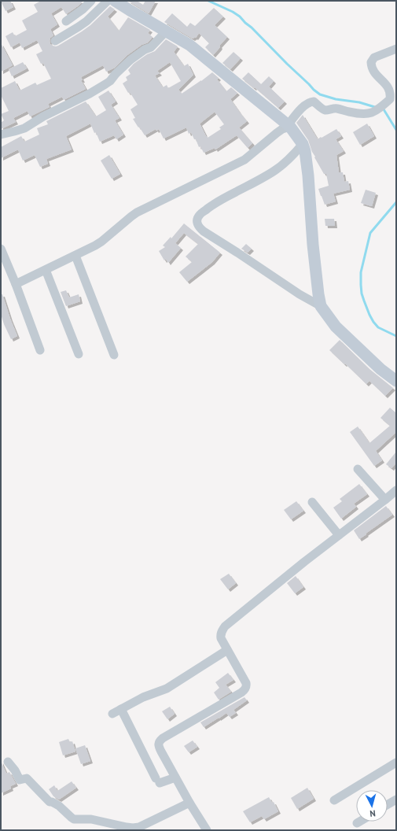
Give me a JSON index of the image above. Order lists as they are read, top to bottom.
{
  "north": "bottom"
}
